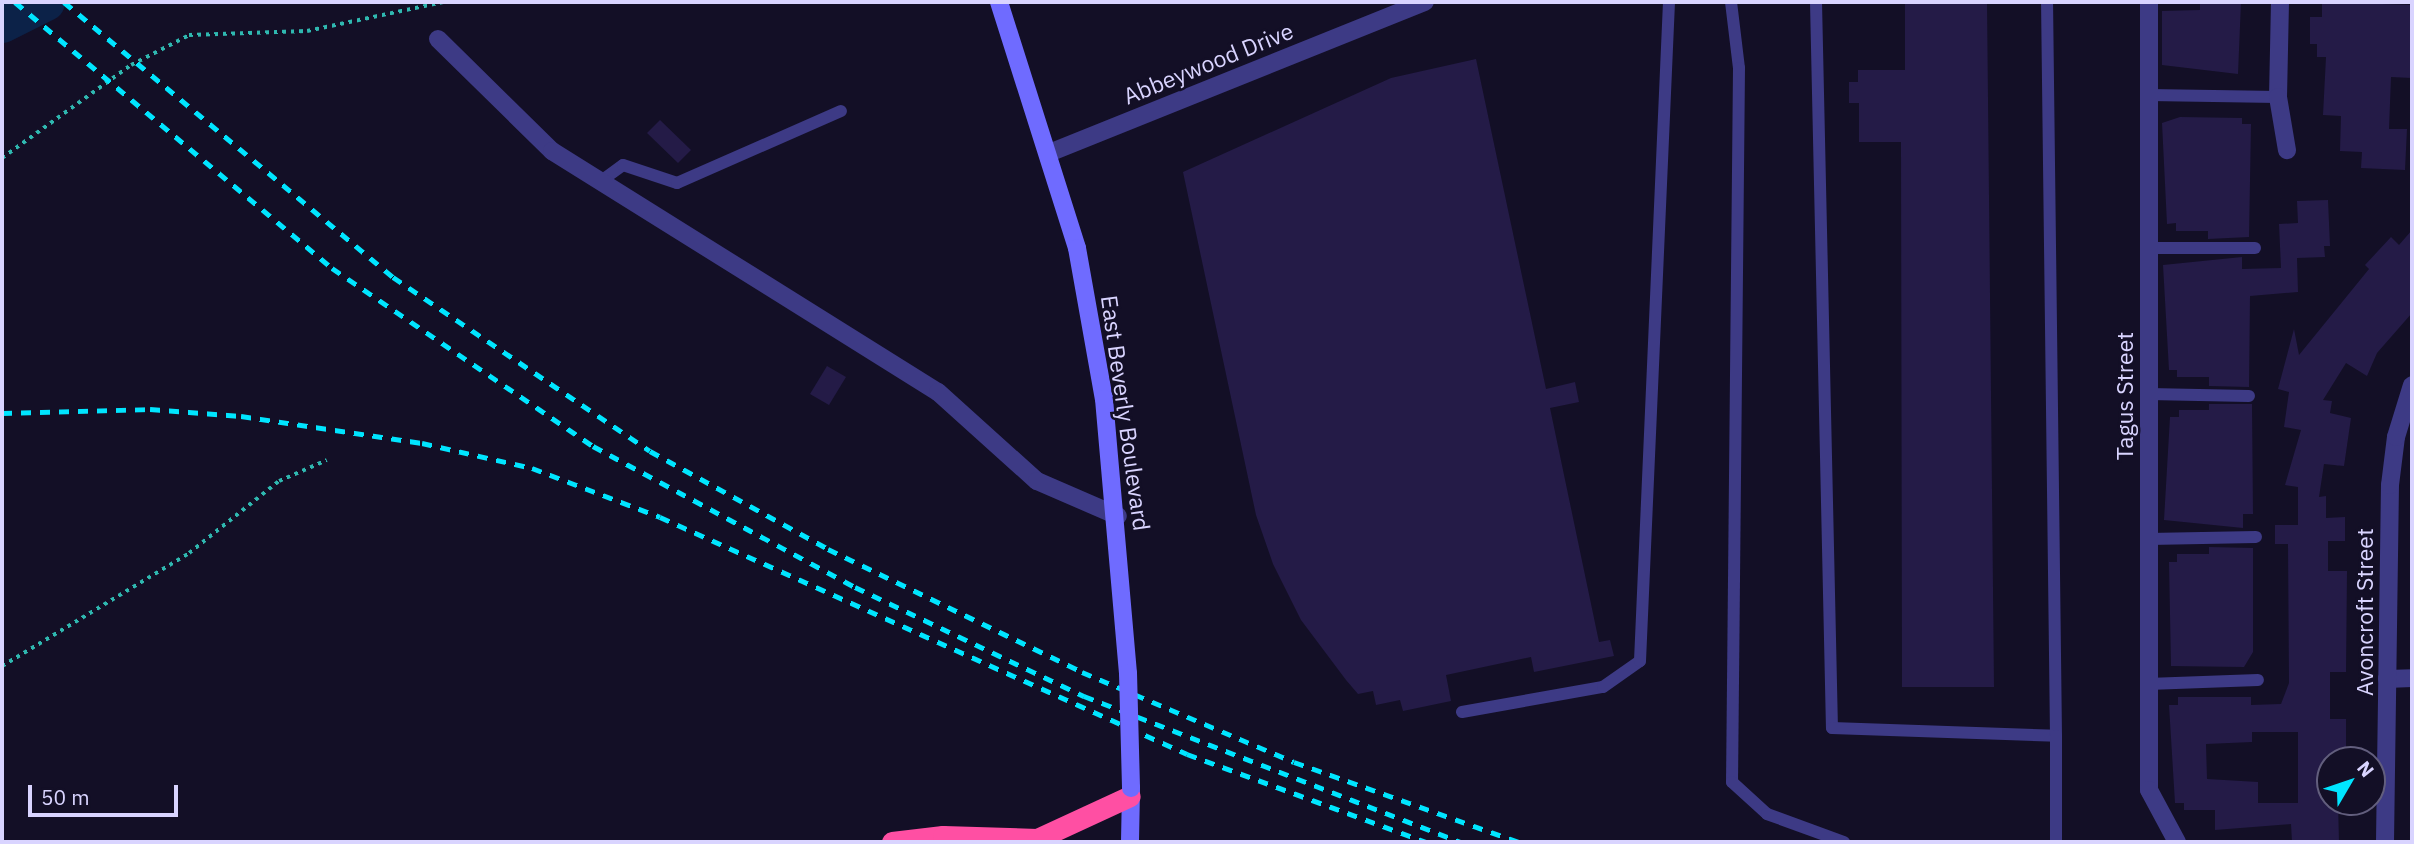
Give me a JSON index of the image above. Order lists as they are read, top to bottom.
{
  "streets": {
    "main road": ["East Beverly Boulevard"],
    "street": ["Abbeywood Drive", "Tagus Street", "Avoncroft Street"]
  },
  "crossings": [
    ["Abbeywood Drive", "East Beverly Boulevard"]
  ],
  "scale_bar": "50 m",
  "north": "top right"
}
